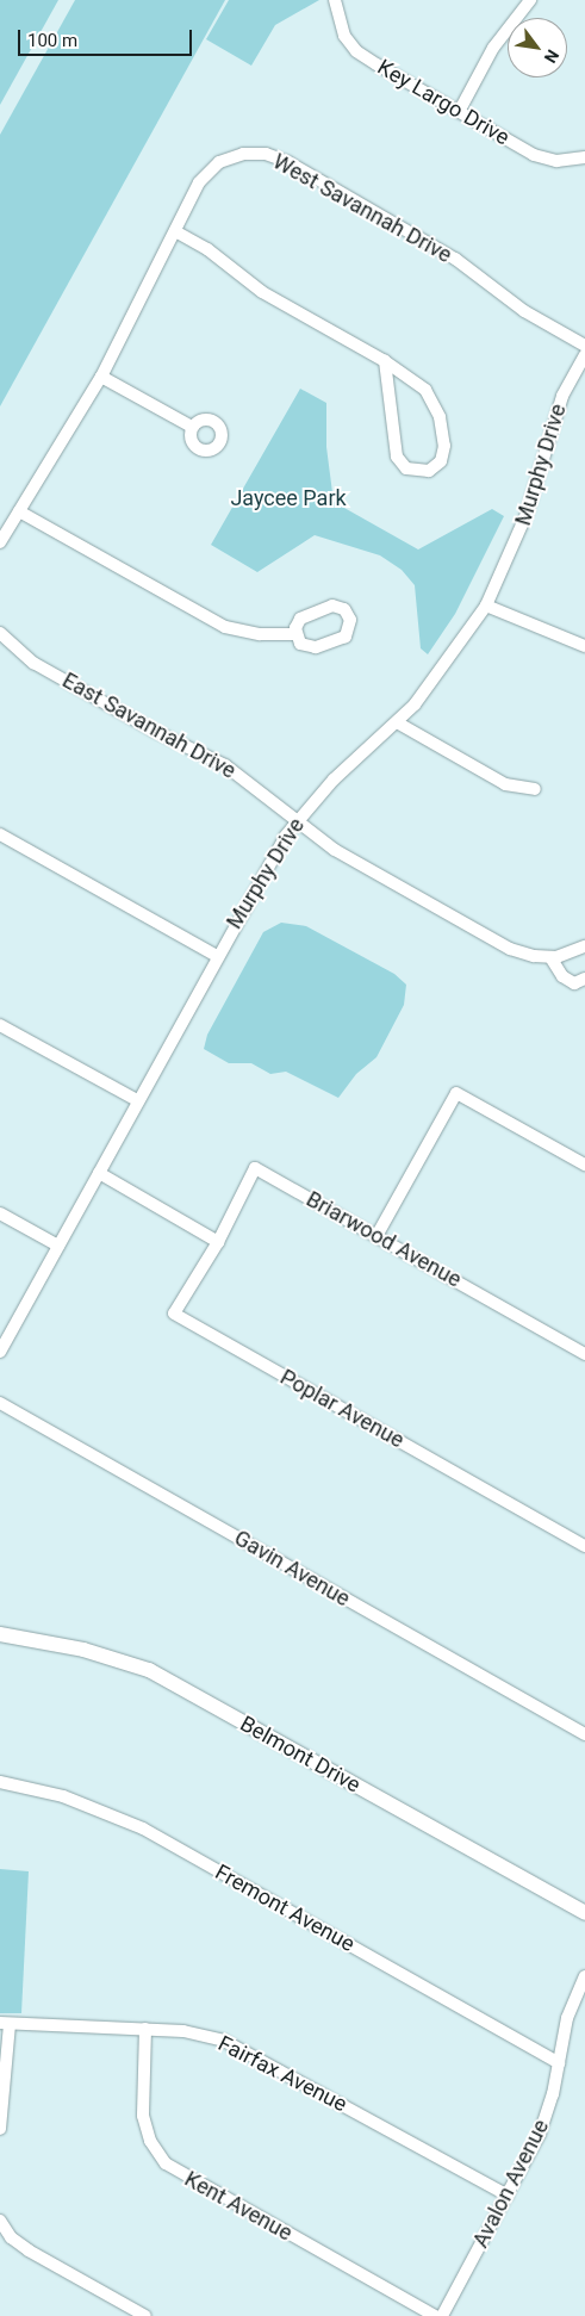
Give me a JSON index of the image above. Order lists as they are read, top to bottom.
{
  "streets": {
    "street": [
      "Key Largo Drive",
      "West Savannah Drive",
      "Murphy Drive",
      "East Savannah Drive",
      "Briarwood Avenue",
      "Poplar Avenue",
      "Gavin Avenue",
      "Belmont Drive",
      "Fremont Avenue",
      "Fairfax Avenue",
      "Avalon Avenue",
      "Kent Avenue"
    ]
  },
  "crossings": [
    ["Murphy Drive", "East Savannah Drive"],
    ["Briarwood Avenue", "Poplar Avenue"],
    ["Fremont Avenue", "Avalon Avenue"],
    ["Fairfax Avenue", "Avalon Avenue"],
    ["Fairfax Avenue", "Kent Avenue"]
  ],
  "parks": ["Jaycee Park"],
  "scale_bar": "100 m",
  "north": "bottom right"
}
